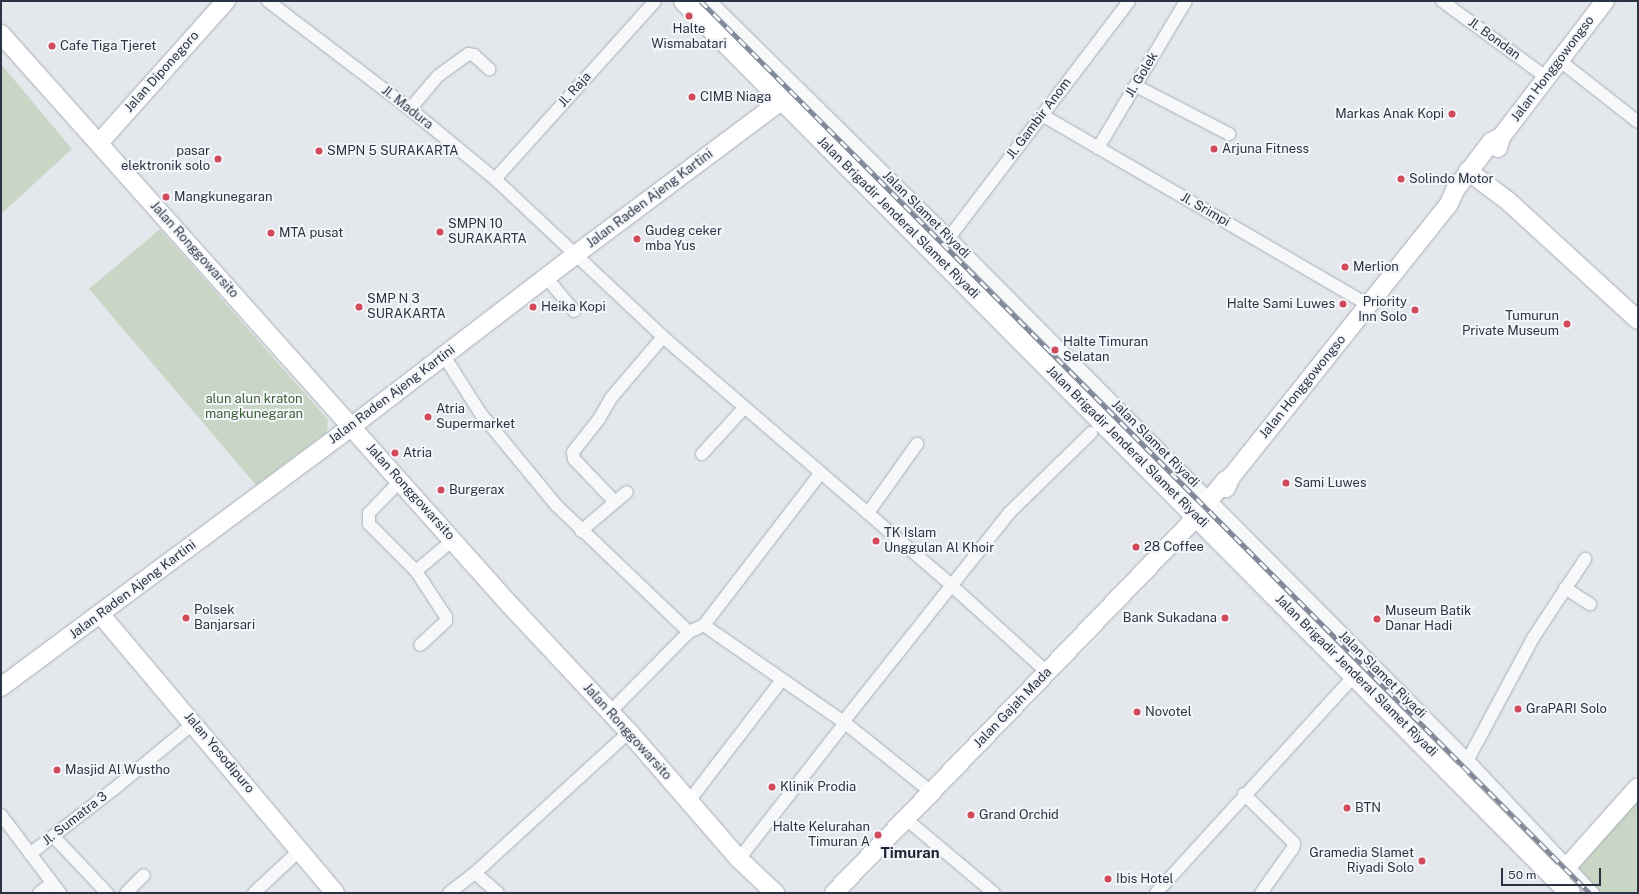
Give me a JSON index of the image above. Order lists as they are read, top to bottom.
{
  "streets": {
    "main road": [
      "Jalan Honggowongso",
      "Jalan Diponegoro",
      "Jalan Raden Ajeng Kartini",
      "Jalan Brigadir Jenderal Slamet Riyadi",
      "Jalan Ronggowarsito",
      "Jalan Gajah Mada",
      "Jalan Yosodipuro"
    ],
    "street": [
      "Jl. Bondan",
      "Jl. Golek",
      "Jl. Raja",
      "Jl. Madura",
      "Jl. Gambir Anom",
      "Jl. Srimpi",
      "Jalan Slamet Riyadi",
      "Jl. Sumatra 3"
    ]
  },
  "crossings": [
    ["Jl. Bondan", "Jalan Honggowongso"],
    ["Jalan Honggowongso", "Jl. Srimpi"],
    ["Jalan Honggowongso", "Jalan Slamet Riyadi"],
    ["Jalan Honggowongso", "Jalan Brigadir Jenderal Slamet Riyadi"],
    ["Jalan Honggowongso", "Jalan Gajah Mada"],
    ["Jalan Diponegoro", "Jalan Ronggowarsito"],
    ["Jl. Golek", "Jl. Srimpi"],
    ["Jl. Raja", "Jl. Madura"],
    ["Jl. Madura", "Jalan Raden Ajeng Kartini"],
    ["Jl. Madura", "Jalan Gajah Mada"],
    ["Jl. Gambir Anom", "Jl. Srimpi"],
    ["Jl. Gambir Anom", "Jalan Slamet Riyadi"],
    ["Jl. Gambir Anom", "Jalan Brigadir Jenderal Slamet Riyadi"],
    ["Jalan Raden Ajeng Kartini", "Jalan Brigadir Jenderal Slamet Riyadi"],
    ["Jalan Raden Ajeng Kartini", "Jalan Ronggowarsito"],
    ["Jalan Raden Ajeng Kartini", "Jalan Yosodipuro"],
    ["Jalan Slamet Riyadi", "Jalan Brigadir Jenderal Slamet Riyadi"],
    ["Jalan Brigadir Jenderal Slamet Riyadi", "Jalan Gajah Mada"],
    ["Jalan Yosodipuro", "Jl. Sumatra 3"]
  ],
  "districts": ["Timuran"],
  "parks": ["alun alun kraton mangkunegaran"],
  "places": [
    "Halte Wismabatari",
    "Cafe Tiga Tjeret",
    "CIMB Niaga",
    "Markas Anak Kopi",
    "Arjuna Fitness",
    "SMPN 5 SURAKARTA",
    "pasar elektronik solo",
    "Solindo Motor",
    "Mangkunegaran",
    "SMPN 10 SURAKARTA",
    "MTA pusat",
    "Gudeg ceker mba Yus",
    "Merlion",
    "Halte Sami Luwes",
    "SMP N 3 SURAKARTA",
    "Heika Kopi",
    "Priority Inn Solo",
    "Tumurun Private Museum",
    "Halte Timuran Selatan",
    "Atria Supermarket",
    "Atria",
    "Sami Luwes",
    "Burgerax",
    "TK Islam Unggulan Al Khoir",
    "28 Coffee",
    "Polsek Banjarsari",
    "Bank Sukadana",
    "Museum Batik Danar Hadi",
    "GraPARI Solo",
    "Novotel",
    "Masjid Al Wustho",
    "Klinik Prodia",
    "BTN",
    "Grand Orchid",
    "Halte Kelurahan Timuran A",
    "Gramedia Slamet Riyadi Solo",
    "Ibis Hotel"
  ],
  "scale_bar": "50 m"
}
